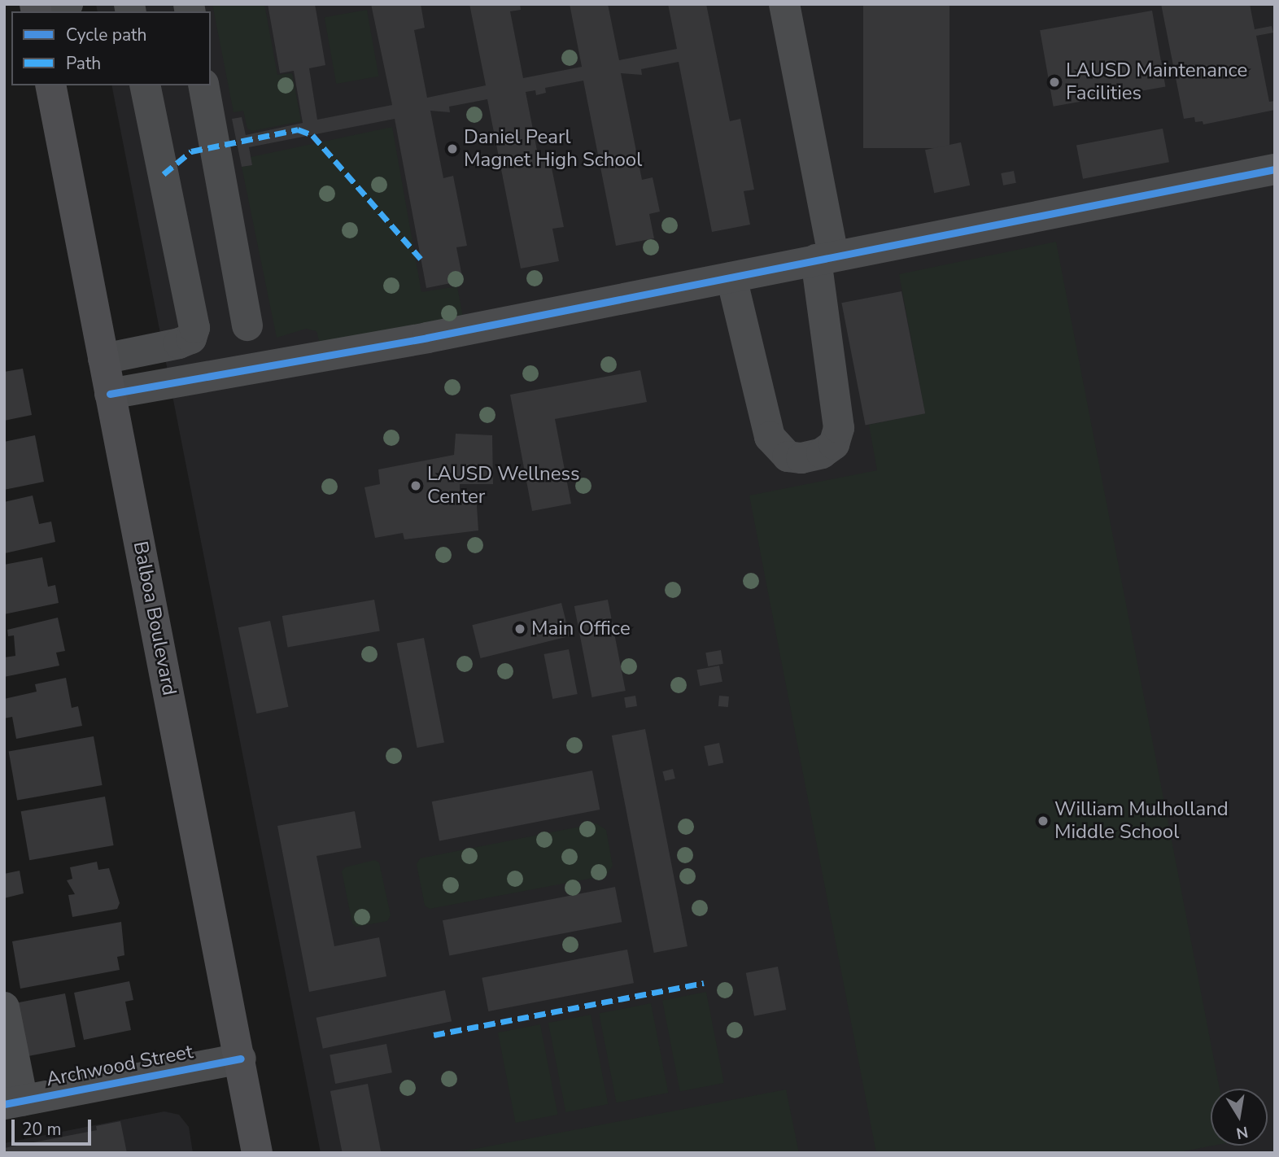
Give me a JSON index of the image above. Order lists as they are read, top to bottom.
{
  "streets": {
    "main road": ["Balboa Boulevard"],
    "street": ["Archwood Street"]
  },
  "crossings": [
    ["Balboa Boulevard", "Archwood Street"]
  ],
  "places": [
    "LAUSD Maintenance Facilities",
    "Daniel Pearl Magnet High School",
    "LAUSD Wellness Center",
    "Main Office",
    "William Mulholland Middle School"
  ],
  "legend": ["Cycle path", "Path"],
  "scale_bar": "20 m",
  "north": "bottom"
}
